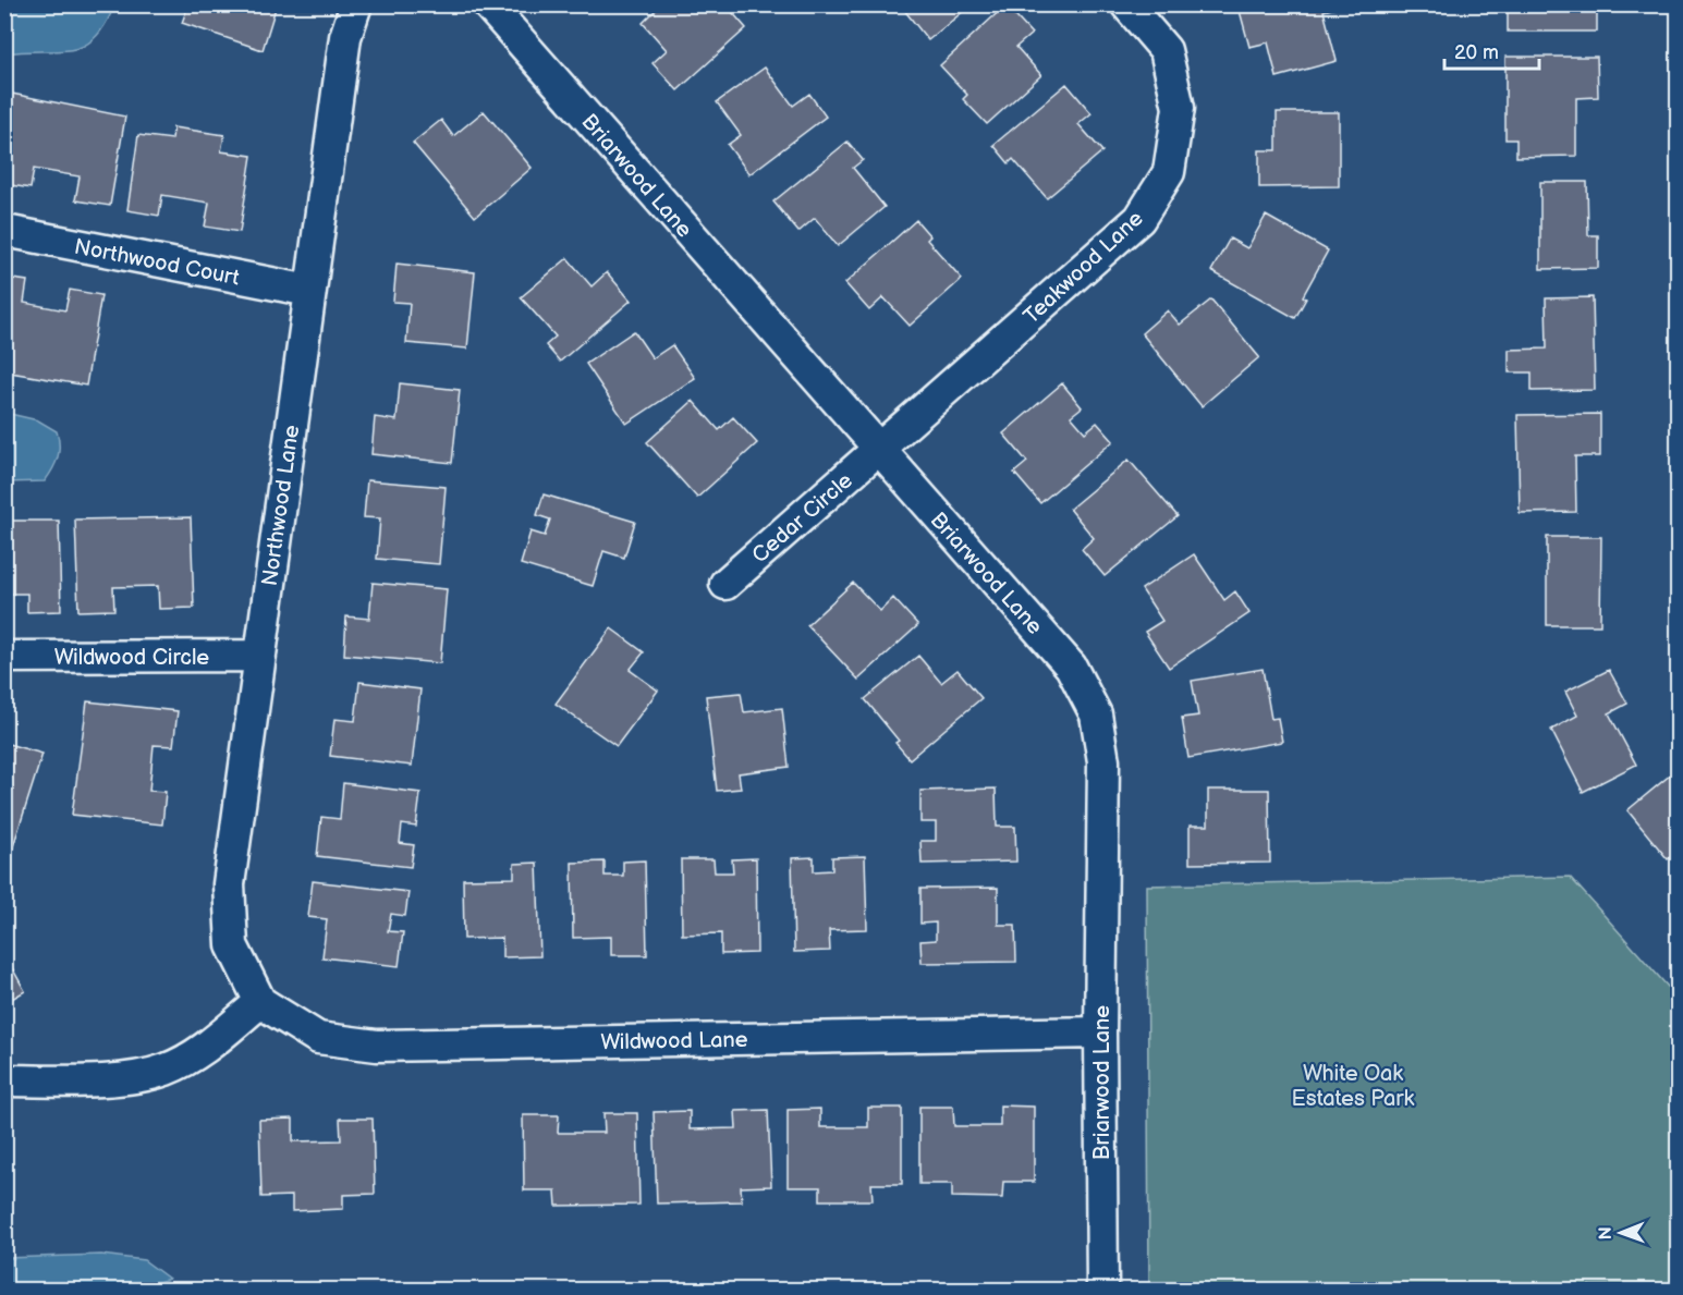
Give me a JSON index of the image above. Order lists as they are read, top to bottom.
{
  "streets": {
    "street": [
      "Briarwood Lane",
      "Northwood Court",
      "Teakwood Lane",
      "Northwood Lane",
      "Cedar Circle",
      "Wildwood Circle",
      "Wildwood Lane"
    ]
  },
  "crossings": [
    ["Briarwood Lane", "Teakwood Lane"],
    ["Briarwood Lane", "Cedar Circle"],
    ["Briarwood Lane", "Wildwood Lane"],
    ["Northwood Court", "Northwood Lane"],
    ["Teakwood Lane", "Cedar Circle"],
    ["Northwood Lane", "Wildwood Circle"],
    ["Northwood Lane", "Wildwood Lane"]
  ],
  "parks": ["White Oak Estates Park"],
  "scale_bar": "20 m",
  "north": "left"
}
